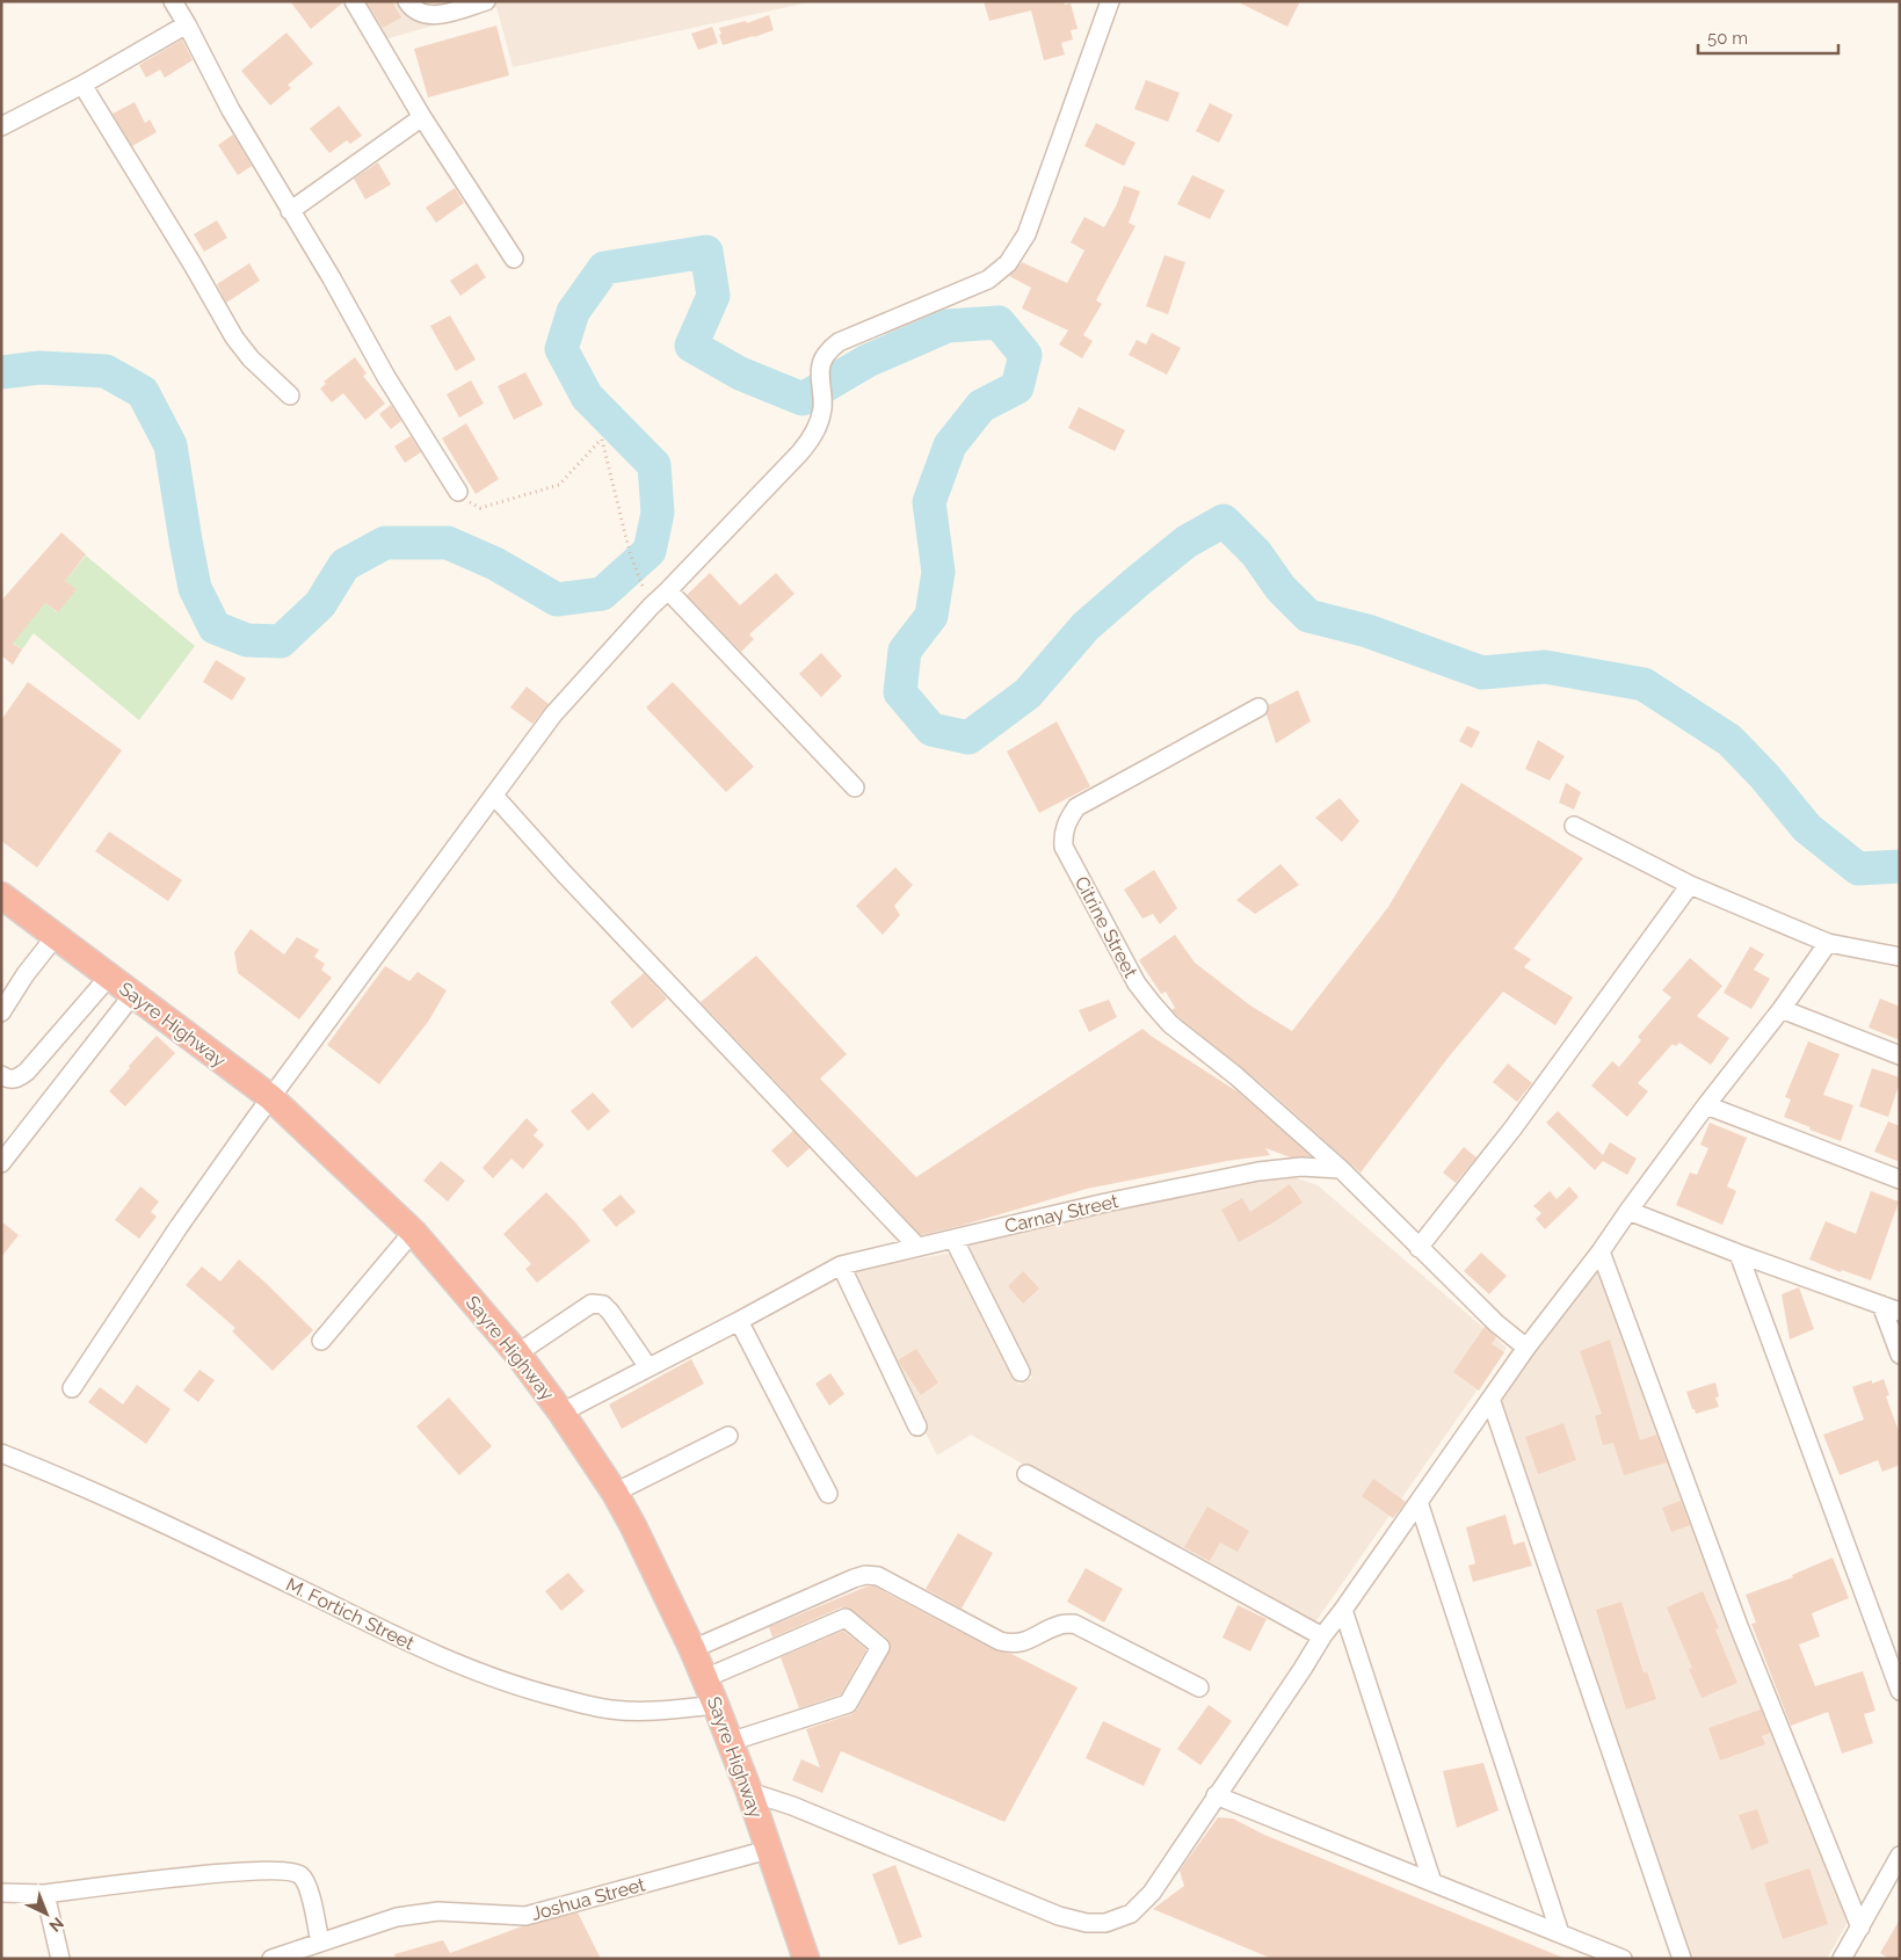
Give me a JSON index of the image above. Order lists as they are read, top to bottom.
{
  "streets": {
    "highway": ["Sayre Highway"],
    "street": [
      "Citrine Street",
      "Carnay Street",
      "M. Fortich Street",
      "Joshua Street"
    ]
  },
  "crossings": [
    ["Citrine Street", "Carnay Street"],
    ["Sayre Highway", "Carnay Street"],
    ["Sayre Highway", "M. Fortich Street"],
    ["Sayre Highway", "Joshua Street"]
  ],
  "scale_bar": "50 m",
  "north": "bottom right"
}
